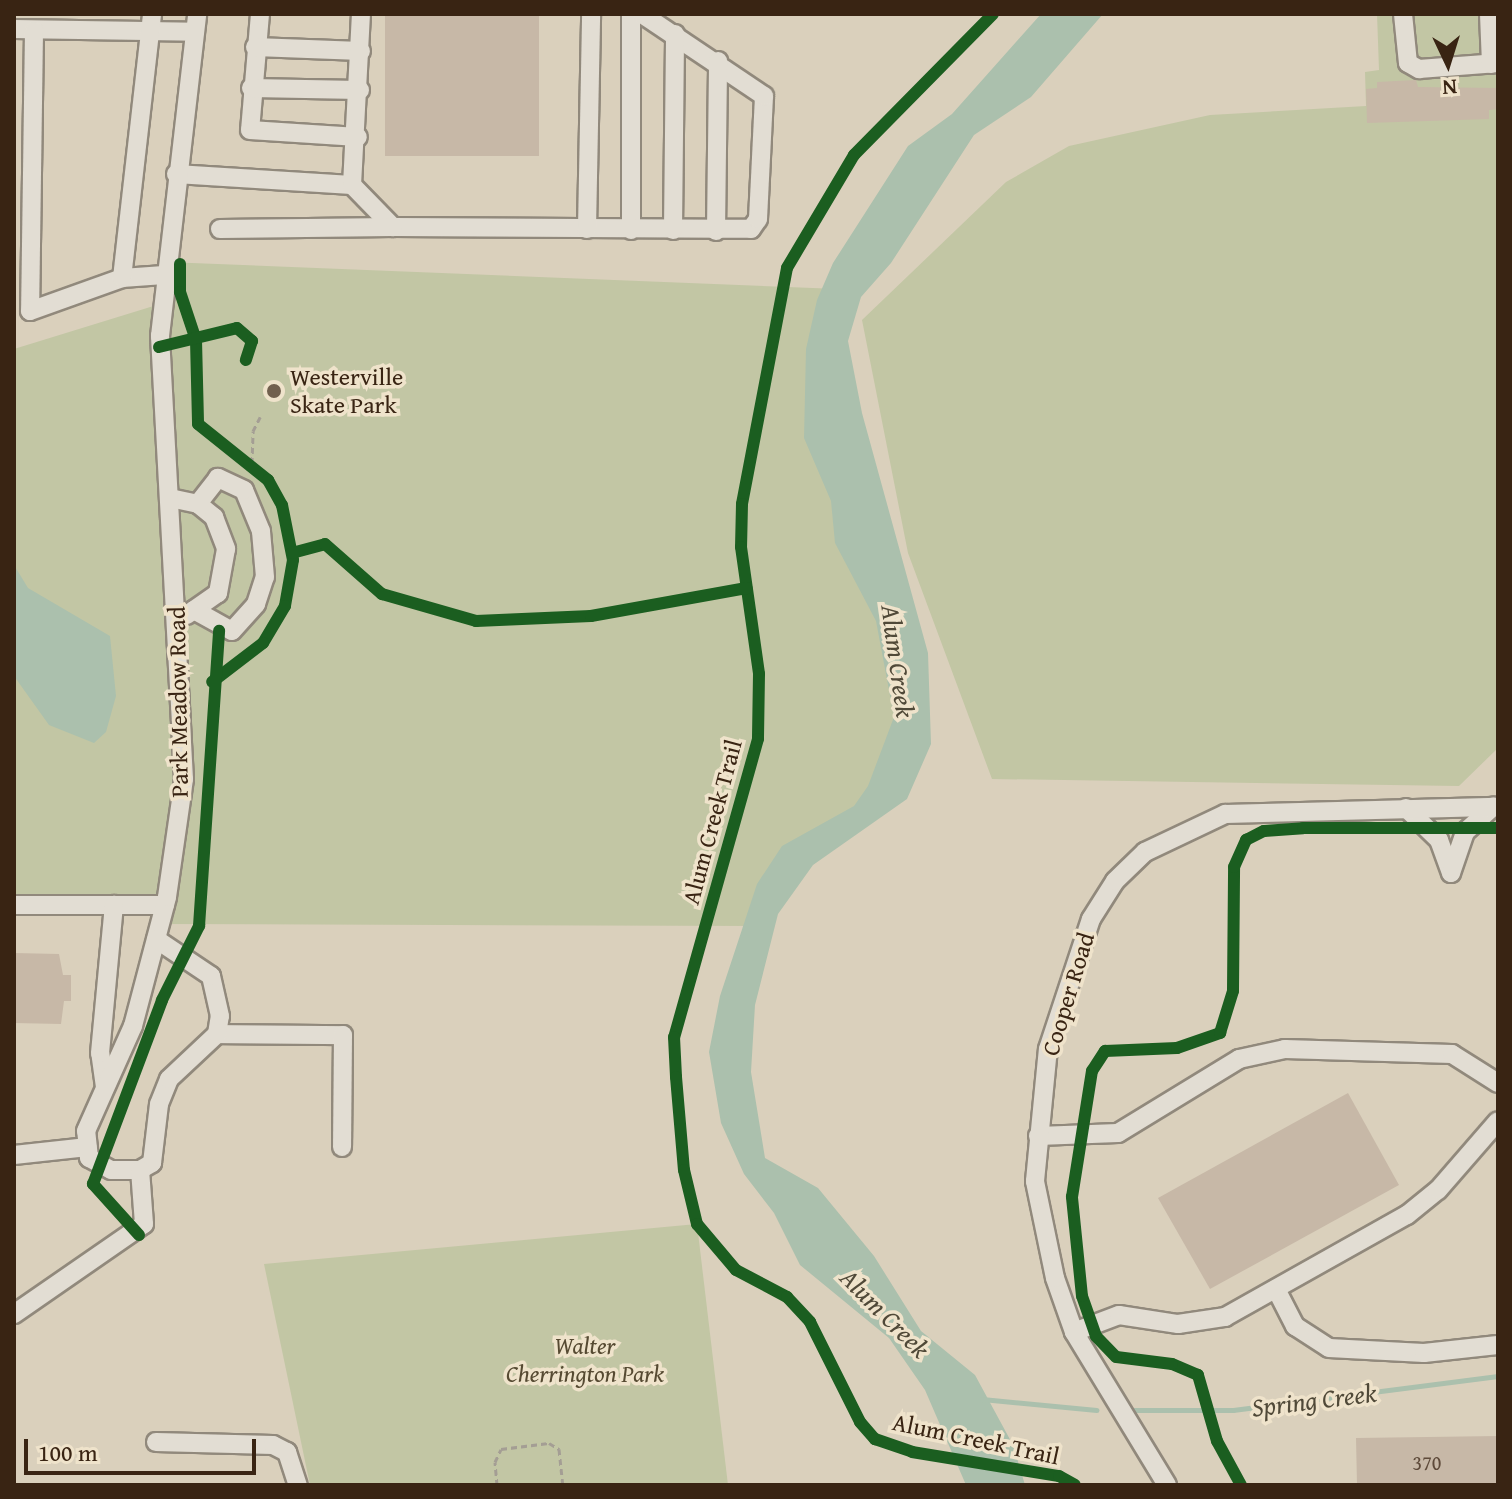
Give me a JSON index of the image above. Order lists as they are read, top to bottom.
{
  "streets": {
    "street": ["Park Meadow Road", "Cooper Road"],
    "cycle path": ["Alum Creek Trail"]
  },
  "water": ["Alum Creek", "Spring Creek"],
  "parks": ["Walter Cherrington Park"],
  "places": ["Westerville Skate Park"],
  "house_numbers": ["370"],
  "scale_bar": "100 m",
  "north": "bottom"
}
